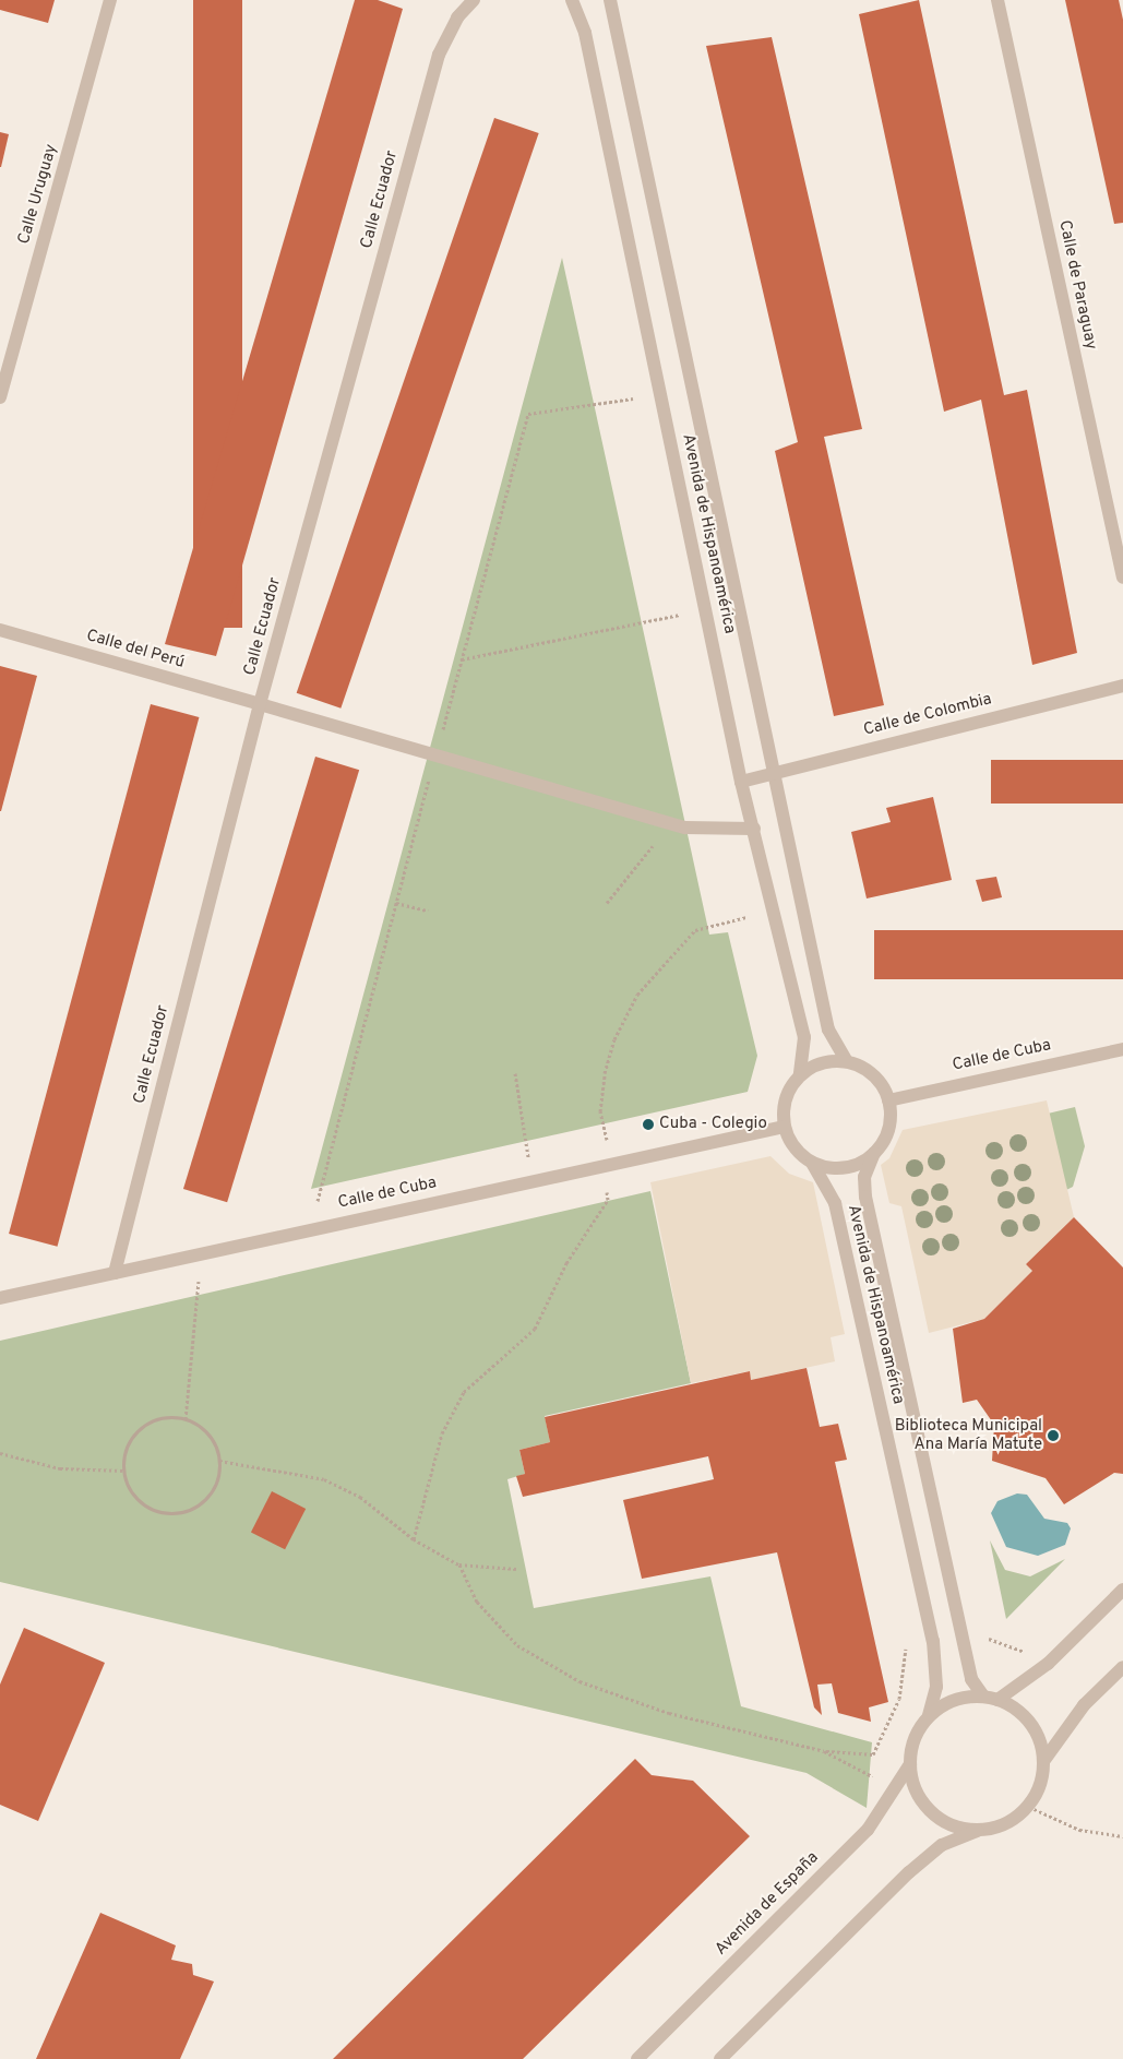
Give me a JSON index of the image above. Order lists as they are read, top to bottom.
{
  "streets": {
    "street": [
      "Calle Uruguay",
      "Calle Ecuador",
      "Calle de Paraguay",
      "Avenida de Hispanoamérica",
      "Calle del Perú",
      "Calle de Colombia",
      "Calle de Cuba",
      "Avenida de España"
    ]
  },
  "crossings": [
    ["Calle Ecuador", "Calle del Perú"],
    ["Calle Ecuador", "Calle de Cuba"],
    ["Avenida de Hispanoamérica", "Calle del Perú"],
    ["Avenida de Hispanoamérica", "Calle de Colombia"],
    ["Avenida de Hispanoamérica", "Calle de Cuba"],
    ["Avenida de Hispanoamérica", "Avenida de España"]
  ],
  "places": ["Cuba - Colegio", "Biblioteca Municipal Ana María Matute"]
}
